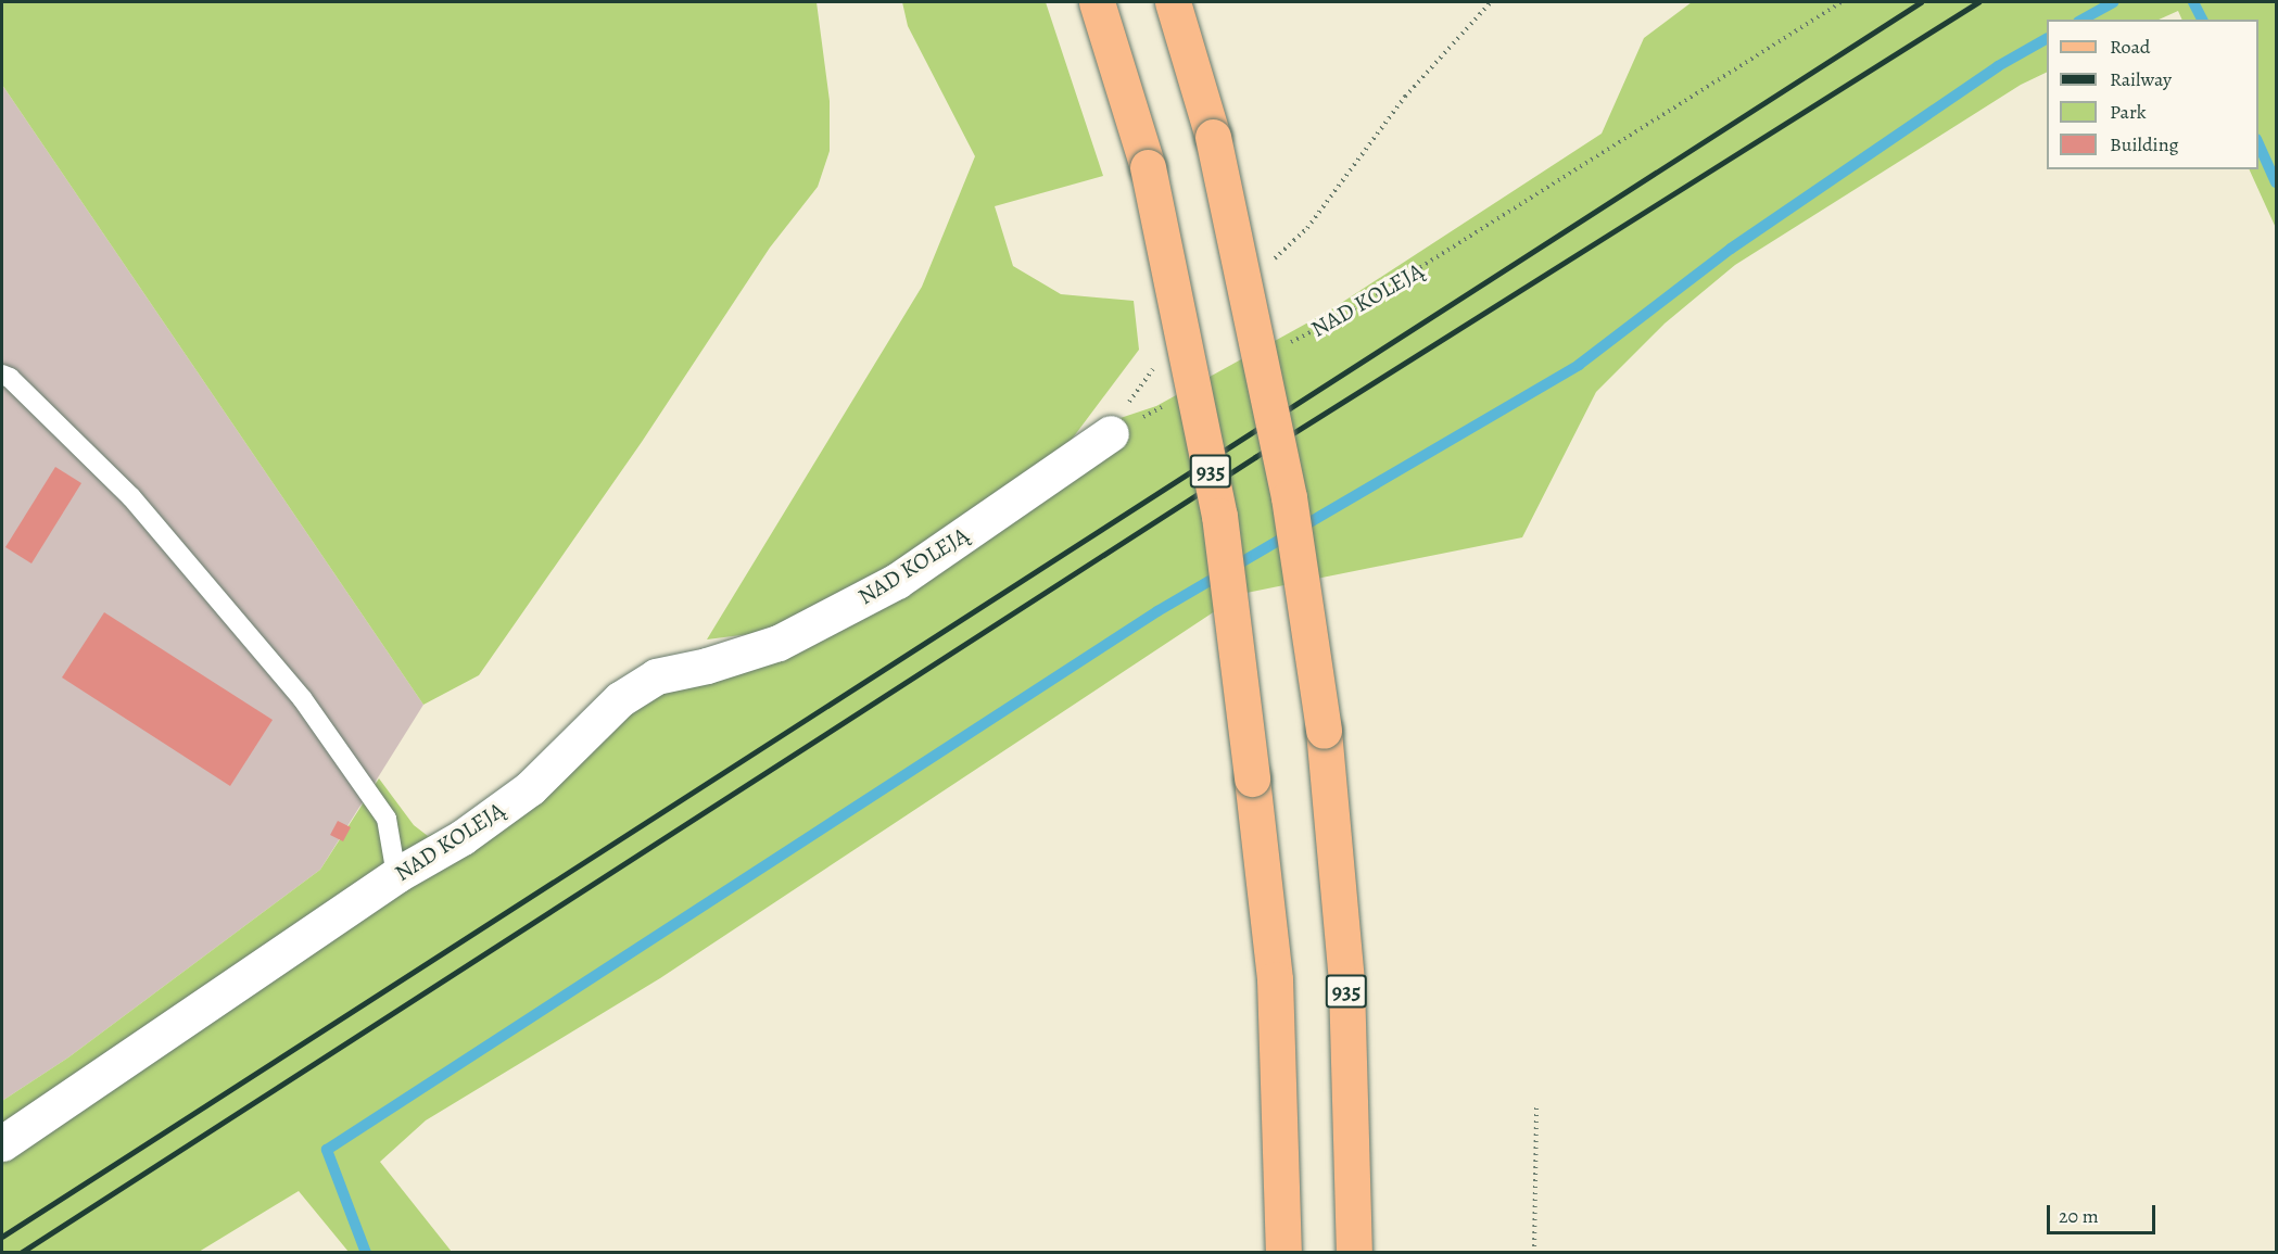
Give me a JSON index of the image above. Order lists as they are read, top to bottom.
{
  "streets": {
    "main road": ["935"],
    "street": ["NAD KOLEJĄ"]
  },
  "legend": [
    "Road",
    "Railway",
    "Park",
    "Building"
  ],
  "scale_bar": "20 m"
}
